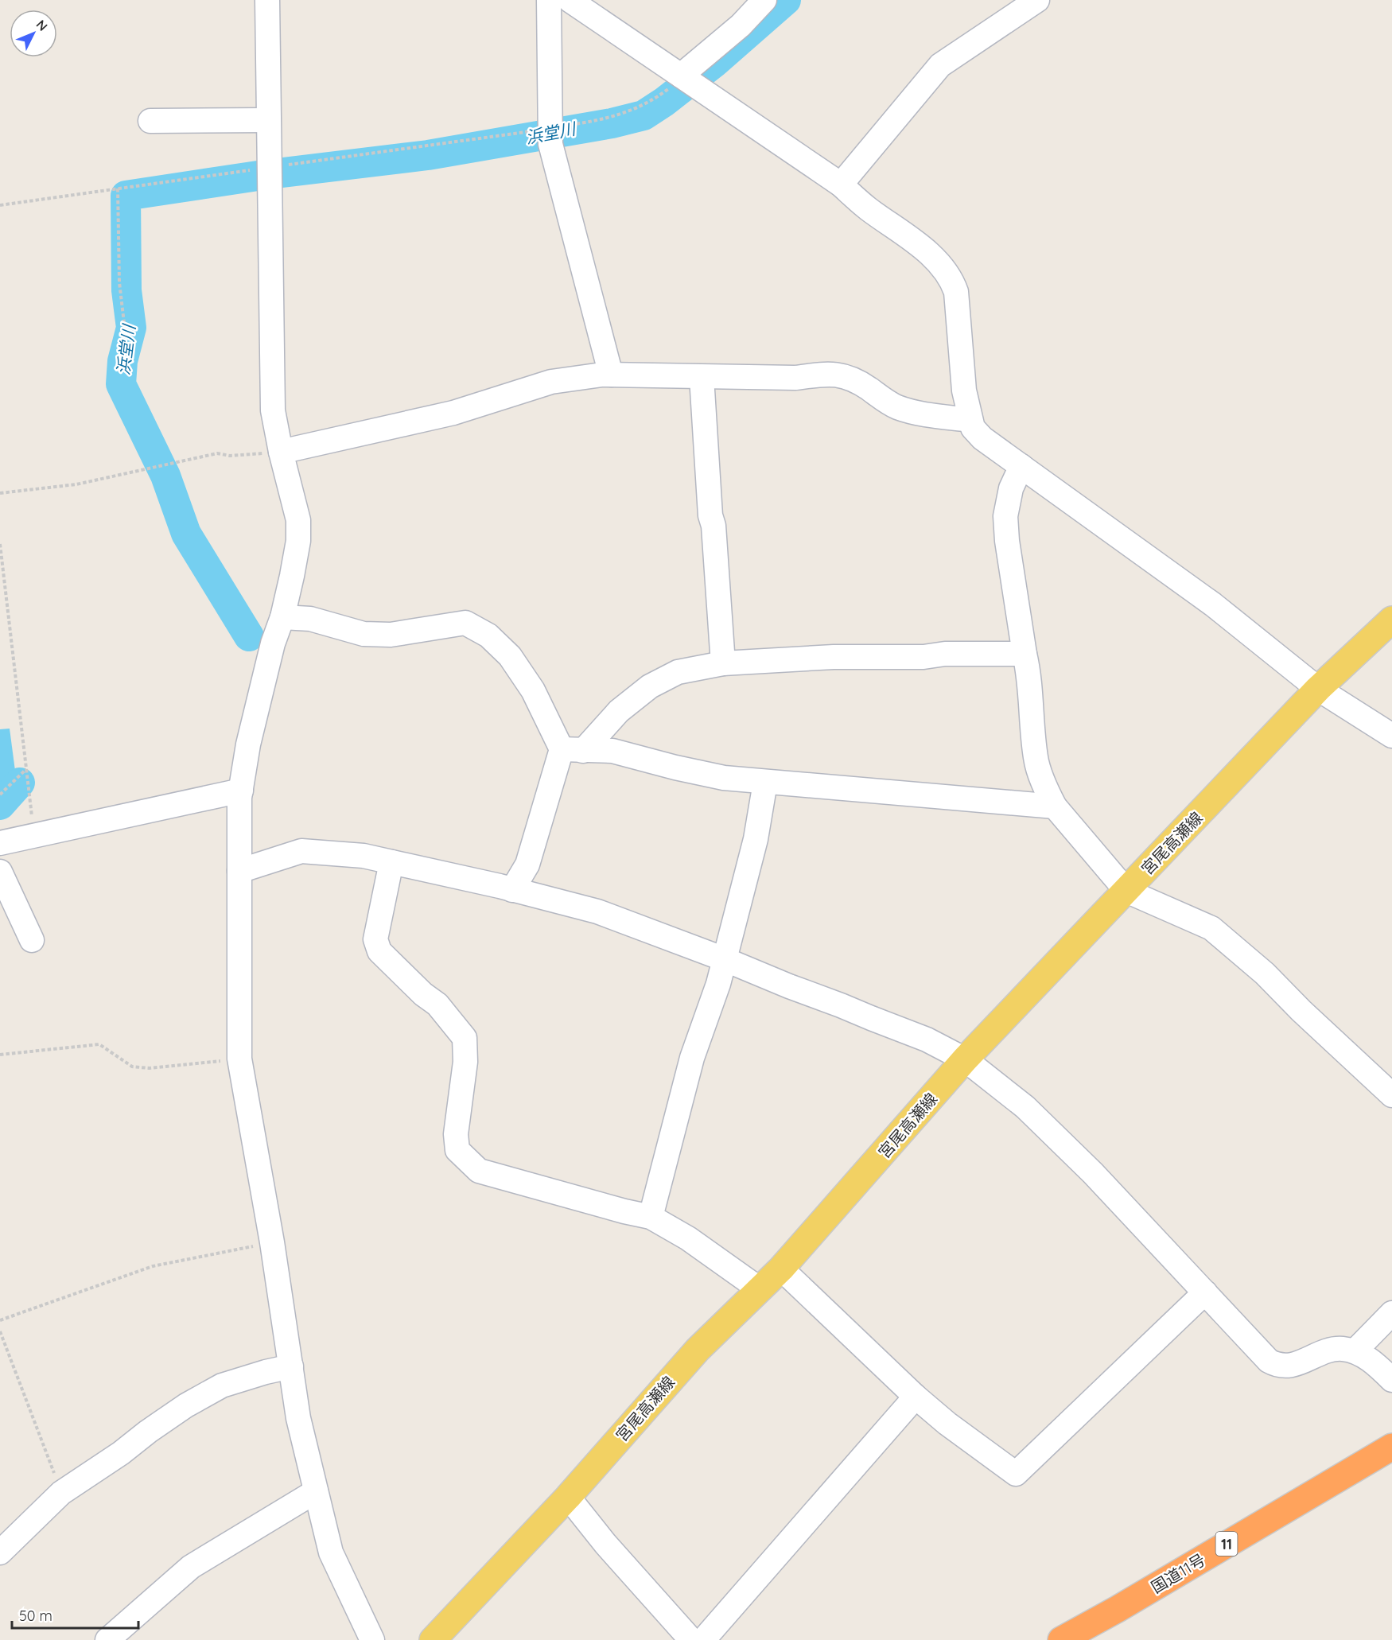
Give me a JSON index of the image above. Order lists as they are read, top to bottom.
{
  "streets": {
    "highway": ["11", "国道11号"],
    "main road": ["宮尾高瀬線"]
  },
  "water": ["浜堂川"],
  "scale_bar": "50 m",
  "north": "top right"
}
